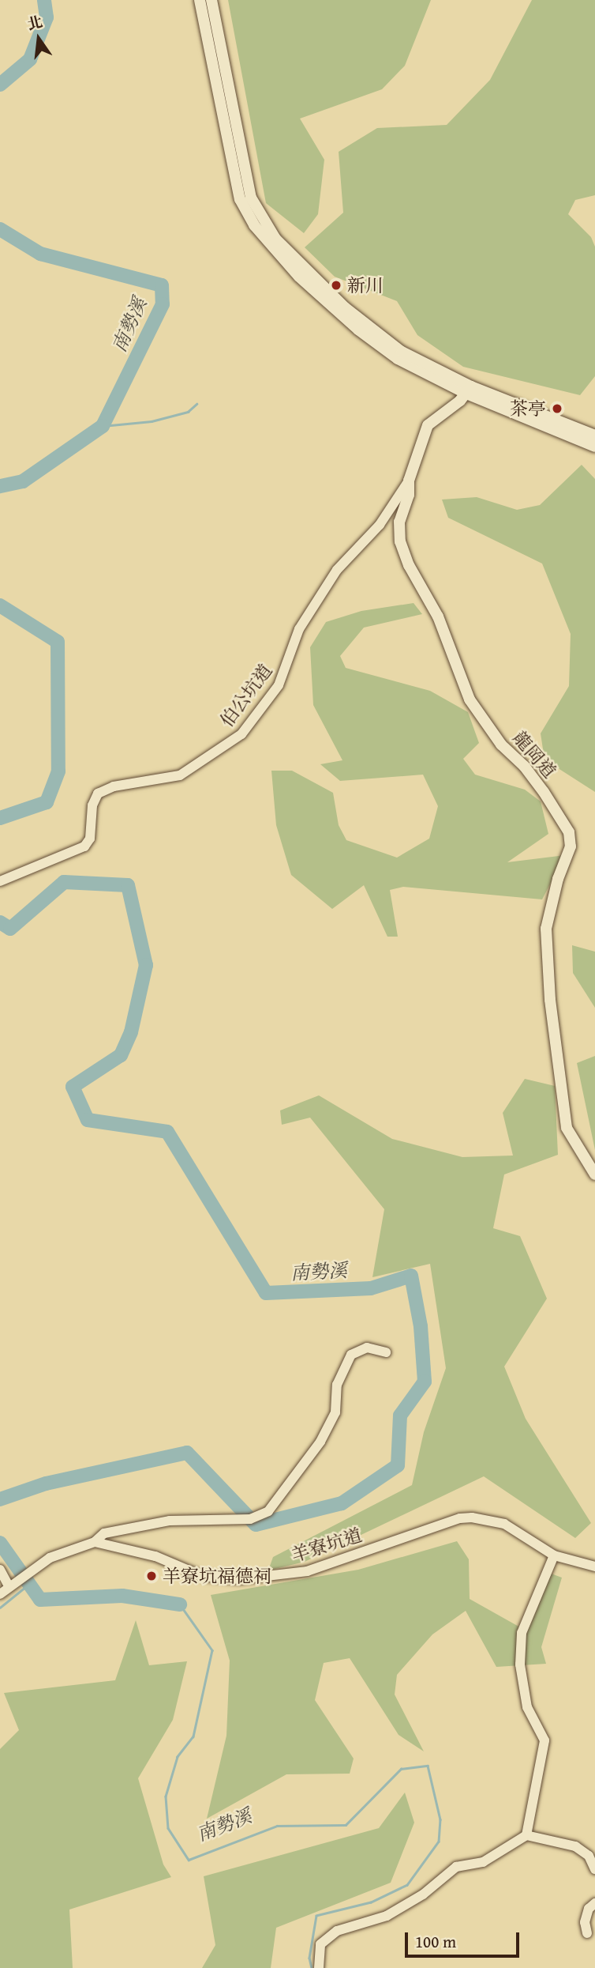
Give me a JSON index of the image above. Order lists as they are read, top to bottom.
{
  "streets": {
    "street": ["伯公坑道", "龍岡道", "羊寮坑道"]
  },
  "crossings": [
    ["伯公坑道", "龍岡道"]
  ],
  "water": ["南勢溪"],
  "places": ["新川", "茶亭", "羊寮坑福德祠"],
  "scale_bar": "100 m",
  "north": "top"
}
